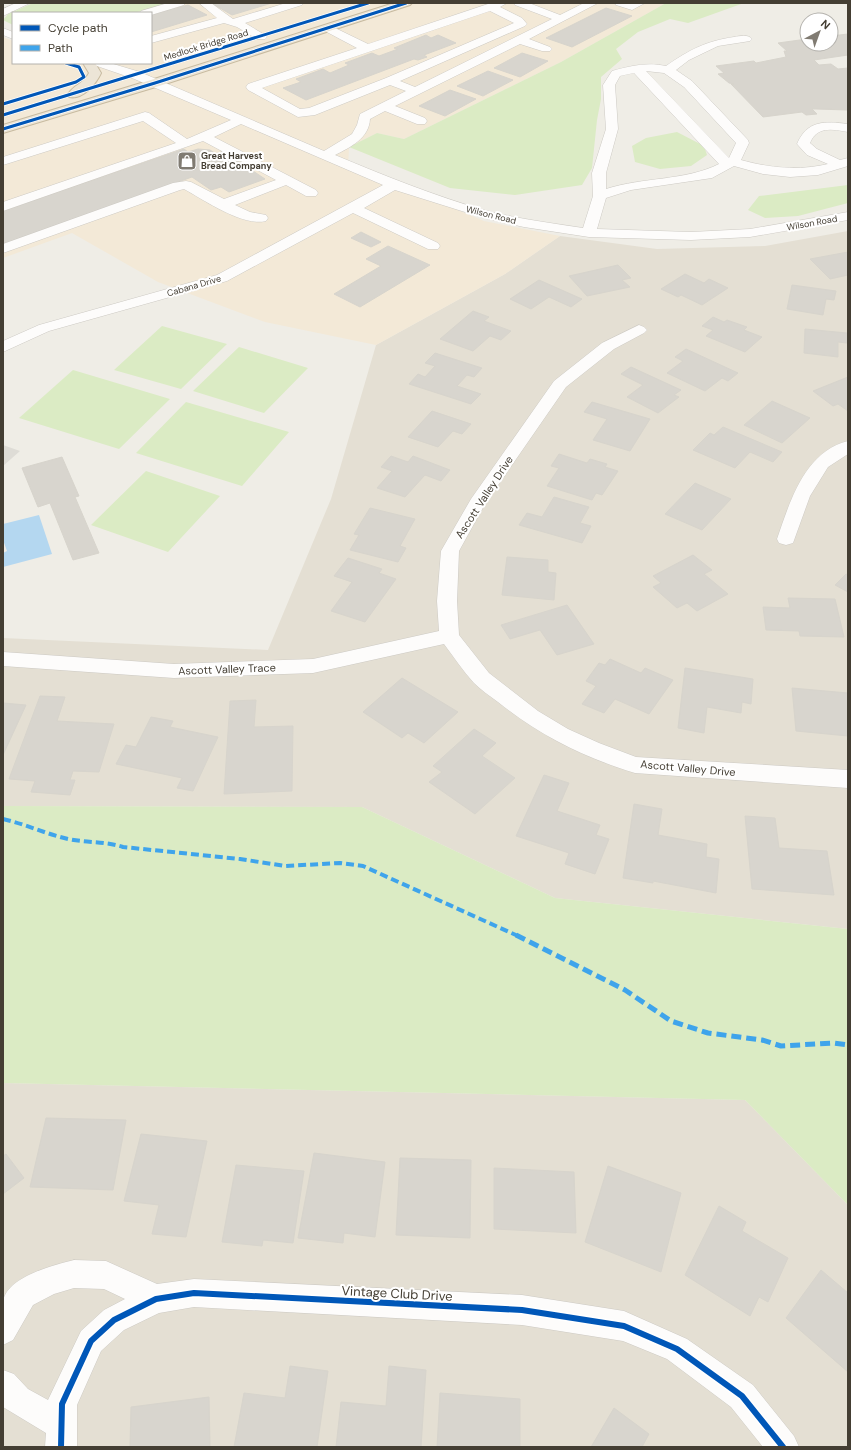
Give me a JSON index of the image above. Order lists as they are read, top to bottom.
{
  "streets": {
    "highway": ["Medlock Bridge Road"],
    "street": [
      "Wilson Road",
      "Cabana Drive",
      "Ascott Valley Drive",
      "Ascott Valley Trace",
      "Vintage Club Drive"
    ]
  },
  "crossings": [
    ["Medlock Bridge Road", "Wilson Road"],
    ["Wilson Road", "Cabana Drive"],
    ["Ascott Valley Drive", "Ascott Valley Trace"]
  ],
  "places": {
    "shop": ["Great Harvest Bread Company"]
  },
  "legend": ["Cycle path", "Path"],
  "north": "top right"
}
